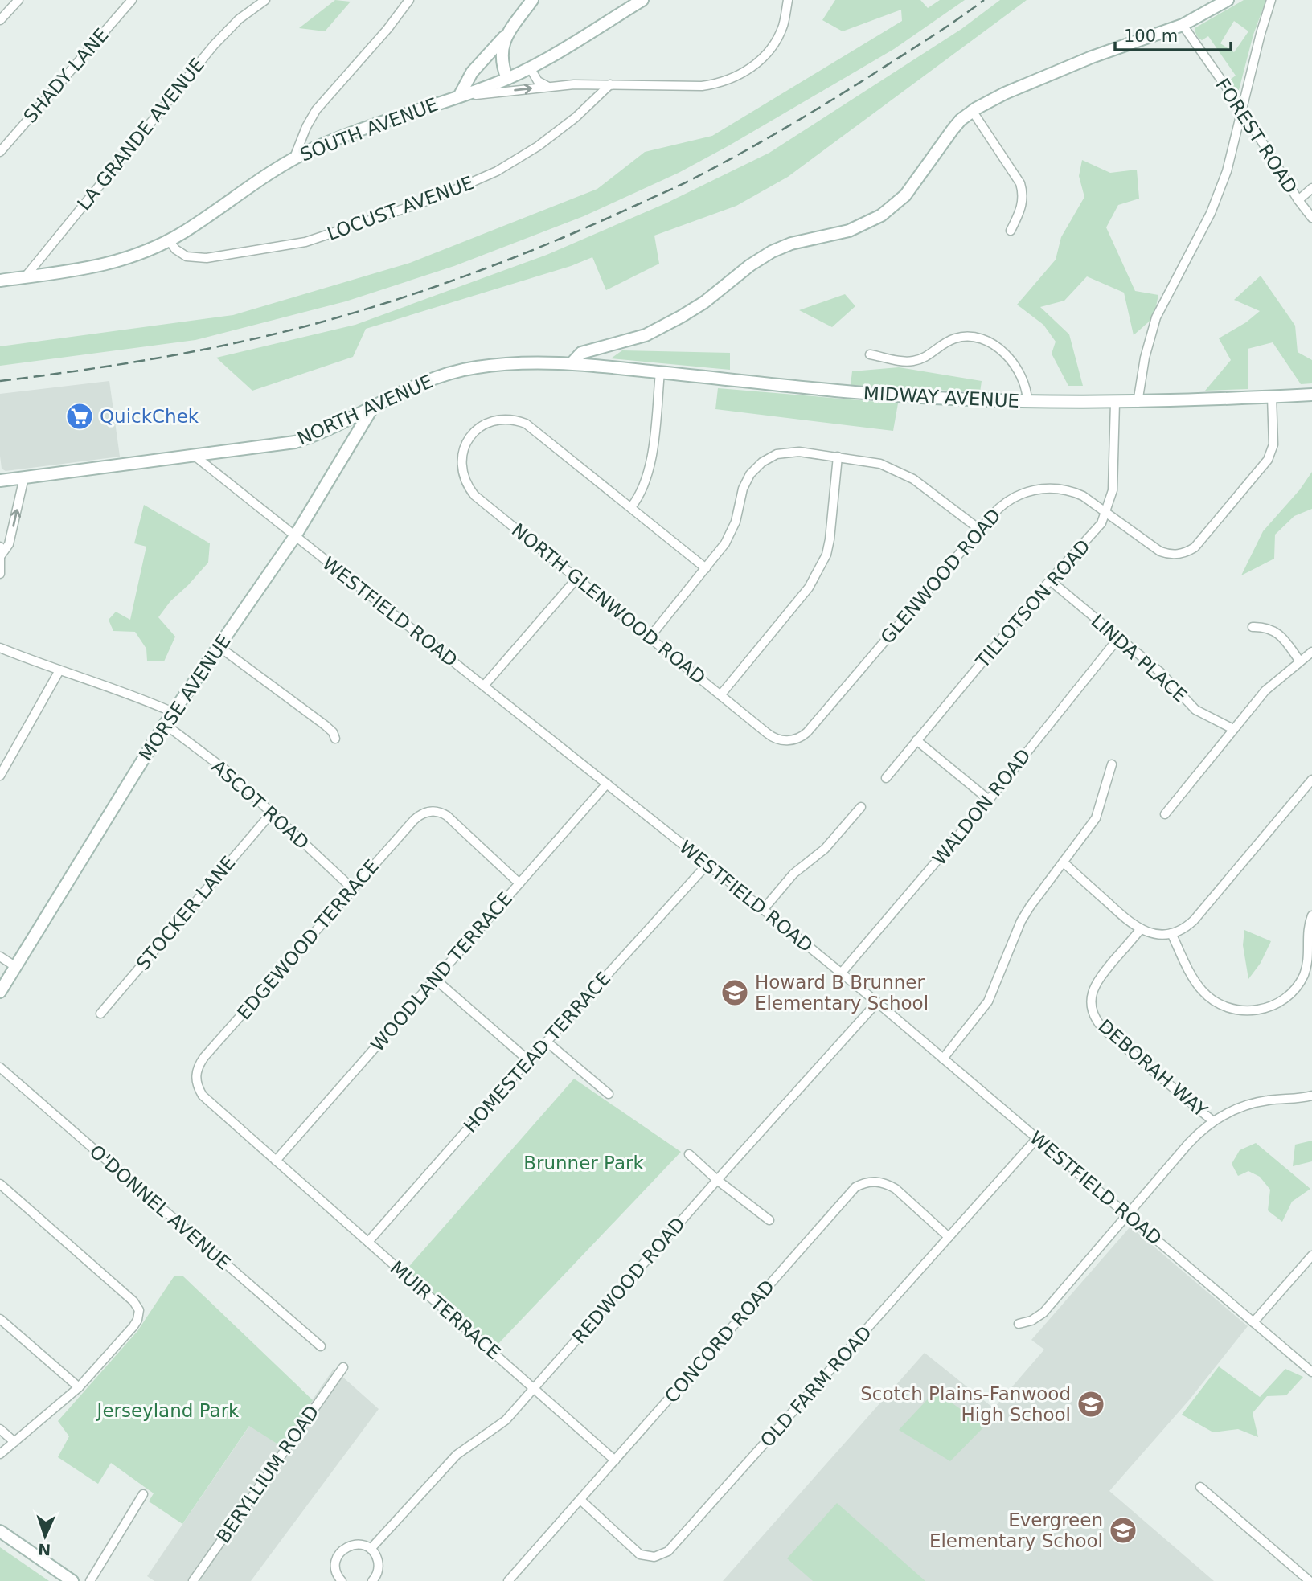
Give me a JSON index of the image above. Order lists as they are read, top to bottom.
{
  "streets": {
    "main road": [
      "SOUTH AVENUE",
      "MIDWAY AVENUE",
      "NORTH AVENUE",
      "MORSE AVENUE"
    ],
    "street": [
      "SHADY LANE",
      "LA GRANDE AVENUE",
      "FOREST ROAD",
      "LOCUST AVENUE",
      "GLENWOOD ROAD",
      "NORTH GLENWOOD ROAD",
      "TILLOTSON ROAD",
      "WESTFIELD ROAD",
      "LINDA PLACE",
      "ASCOT ROAD",
      "WALDON ROAD",
      "STOCKER LANE",
      "EDGEWOOD TERRACE",
      "WOODLAND TERRACE",
      "HOMESTEAD TERRACE",
      "DEBORAH WAY",
      "O'DONNEL AVENUE",
      "REDWOOD ROAD",
      "MUIR TERRACE",
      "CONCORD ROAD",
      "OLD FARM ROAD",
      "BERYLLIUM ROAD"
    ]
  },
  "crossings": [
    ["SOUTH AVENUE", "LA GRANDE AVENUE"],
    ["SOUTH AVENUE", "LOCUST AVENUE"],
    ["MIDWAY AVENUE", "NORTH AVENUE"],
    ["MIDWAY AVENUE", "GLENWOOD ROAD"],
    ["MIDWAY AVENUE", "TILLOTSON ROAD"],
    ["NORTH AVENUE", "WESTFIELD ROAD"],
    ["NORTH AVENUE", "MORSE AVENUE"],
    ["GLENWOOD ROAD", "NORTH GLENWOOD ROAD"],
    ["GLENWOOD ROAD", "TILLOTSON ROAD"],
    ["TILLOTSON ROAD", "LINDA PLACE"],
    ["WESTFIELD ROAD", "MORSE AVENUE"],
    ["WESTFIELD ROAD", "WALDON ROAD"],
    ["WESTFIELD ROAD", "WOODLAND TERRACE"],
    ["WESTFIELD ROAD", "HOMESTEAD TERRACE"],
    ["WESTFIELD ROAD", "REDWOOD ROAD"],
    ["WESTFIELD ROAD", "OLD FARM ROAD"],
    ["LINDA PLACE", "WALDON ROAD"],
    ["MORSE AVENUE", "ASCOT ROAD"],
    ["ASCOT ROAD", "STOCKER LANE"],
    ["ASCOT ROAD", "EDGEWOOD TERRACE"],
    ["EDGEWOOD TERRACE", "WOODLAND TERRACE"],
    ["EDGEWOOD TERRACE", "MUIR TERRACE"],
    ["WOODLAND TERRACE", "MUIR TERRACE"],
    ["HOMESTEAD TERRACE", "MUIR TERRACE"],
    ["REDWOOD ROAD", "MUIR TERRACE"],
    ["MUIR TERRACE", "CONCORD ROAD"],
    ["CONCORD ROAD", "OLD FARM ROAD"]
  ],
  "parks": ["Brunner Park", "Jerseyland Park"],
  "places": {
    "supermarket": ["QuickChek"],
    "school or university": ["Howard B Brunner Elementary School", "Scotch Plains-Fanwood High School", "Evergreen Elementary School"]
  },
  "scale_bar": "100 m",
  "north": "bottom"
}
